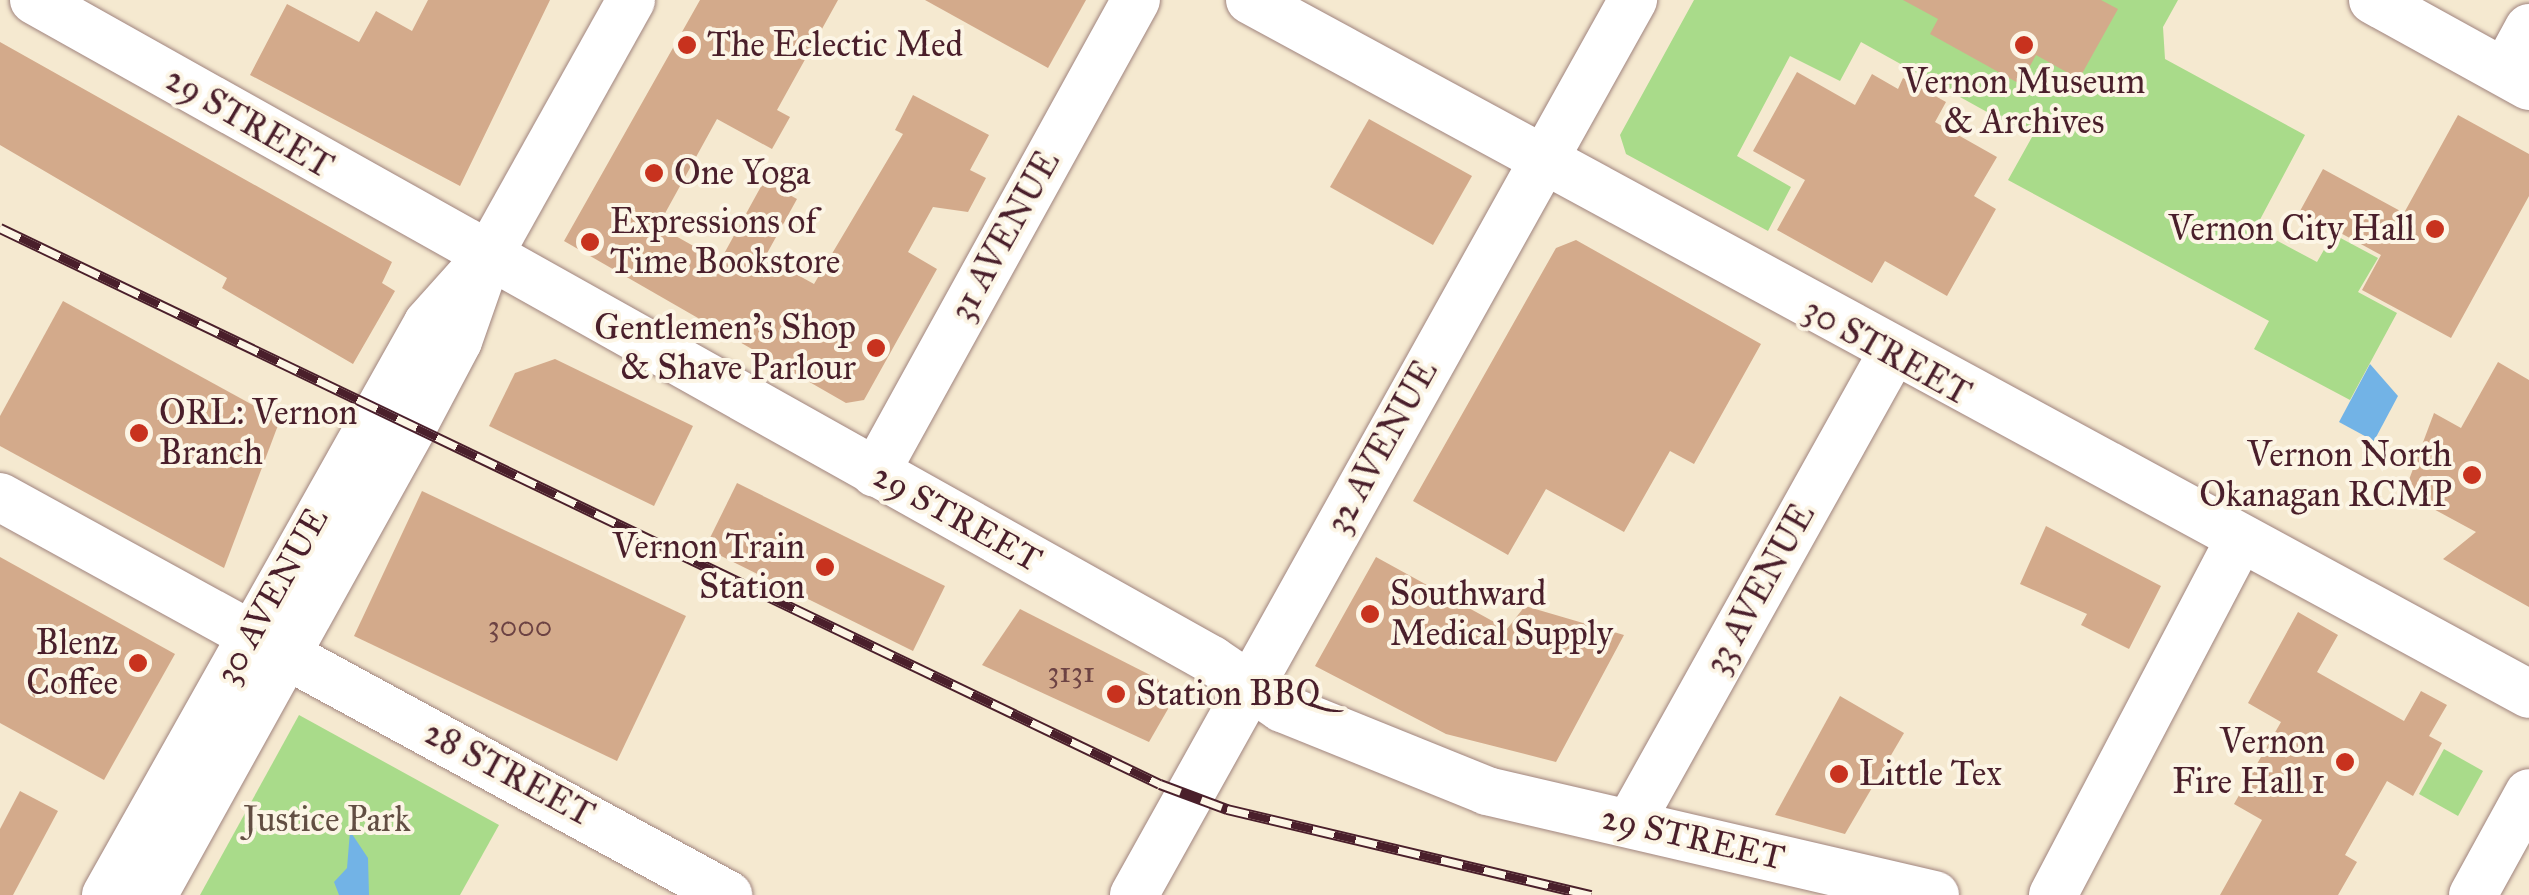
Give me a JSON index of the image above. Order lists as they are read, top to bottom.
{
  "streets": {
    "street": [
      "29 STREET",
      "31 AVENUE",
      "30 STREET",
      "32 AVENUE",
      "33 AVENUE",
      "30 AVENUE",
      "28 STREET"
    ]
  },
  "crossings": [
    ["29 STREET", "31 AVENUE"],
    ["29 STREET", "32 AVENUE"],
    ["29 STREET", "33 AVENUE"],
    ["29 STREET", "30 AVENUE"],
    ["30 STREET", "32 AVENUE"],
    ["30 STREET", "33 AVENUE"],
    ["30 AVENUE", "28 STREET"]
  ],
  "parks": ["Justice Park"],
  "places": [
    "The Eclectic Med",
    "Vernon Museum & Archives",
    "One Yoga",
    "Vernon City Hall",
    "Expressions of Time Bookstore",
    "Gentlemen's Shop & Shave Parlour",
    "ORL: Vernon Branch",
    "Vernon North Okanagan RCMP",
    "Vernon Train Station",
    "Southward Medical Supply",
    "Blenz Coffee",
    "Station BBQ",
    "Vernon Fire Hall 1",
    "Little Tex"
  ],
  "house_numbers": ["3000", "3131"]
}
